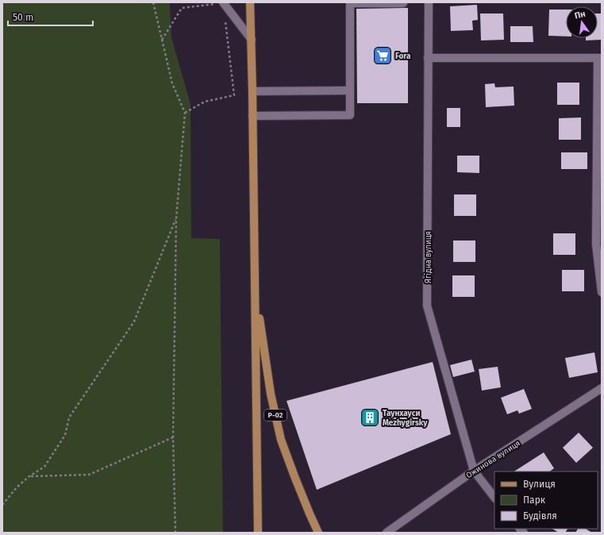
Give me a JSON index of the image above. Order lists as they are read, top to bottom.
{
  "streets": {
    "main road": ["Р-02"],
    "street": ["Ягідна вулиця", "Ожинова вулиця"]
  },
  "crossings": [
    ["Ягідна вулиця", "Ожинова вулиця"]
  ],
  "places": {
    "supermarket": ["Fora"],
    "building": ["Таунхауси Mezhygirsky"]
  },
  "legend": ["Вулиця", "Парк", "Будівля"],
  "scale_bar": "50 m",
  "north": "top"
}
